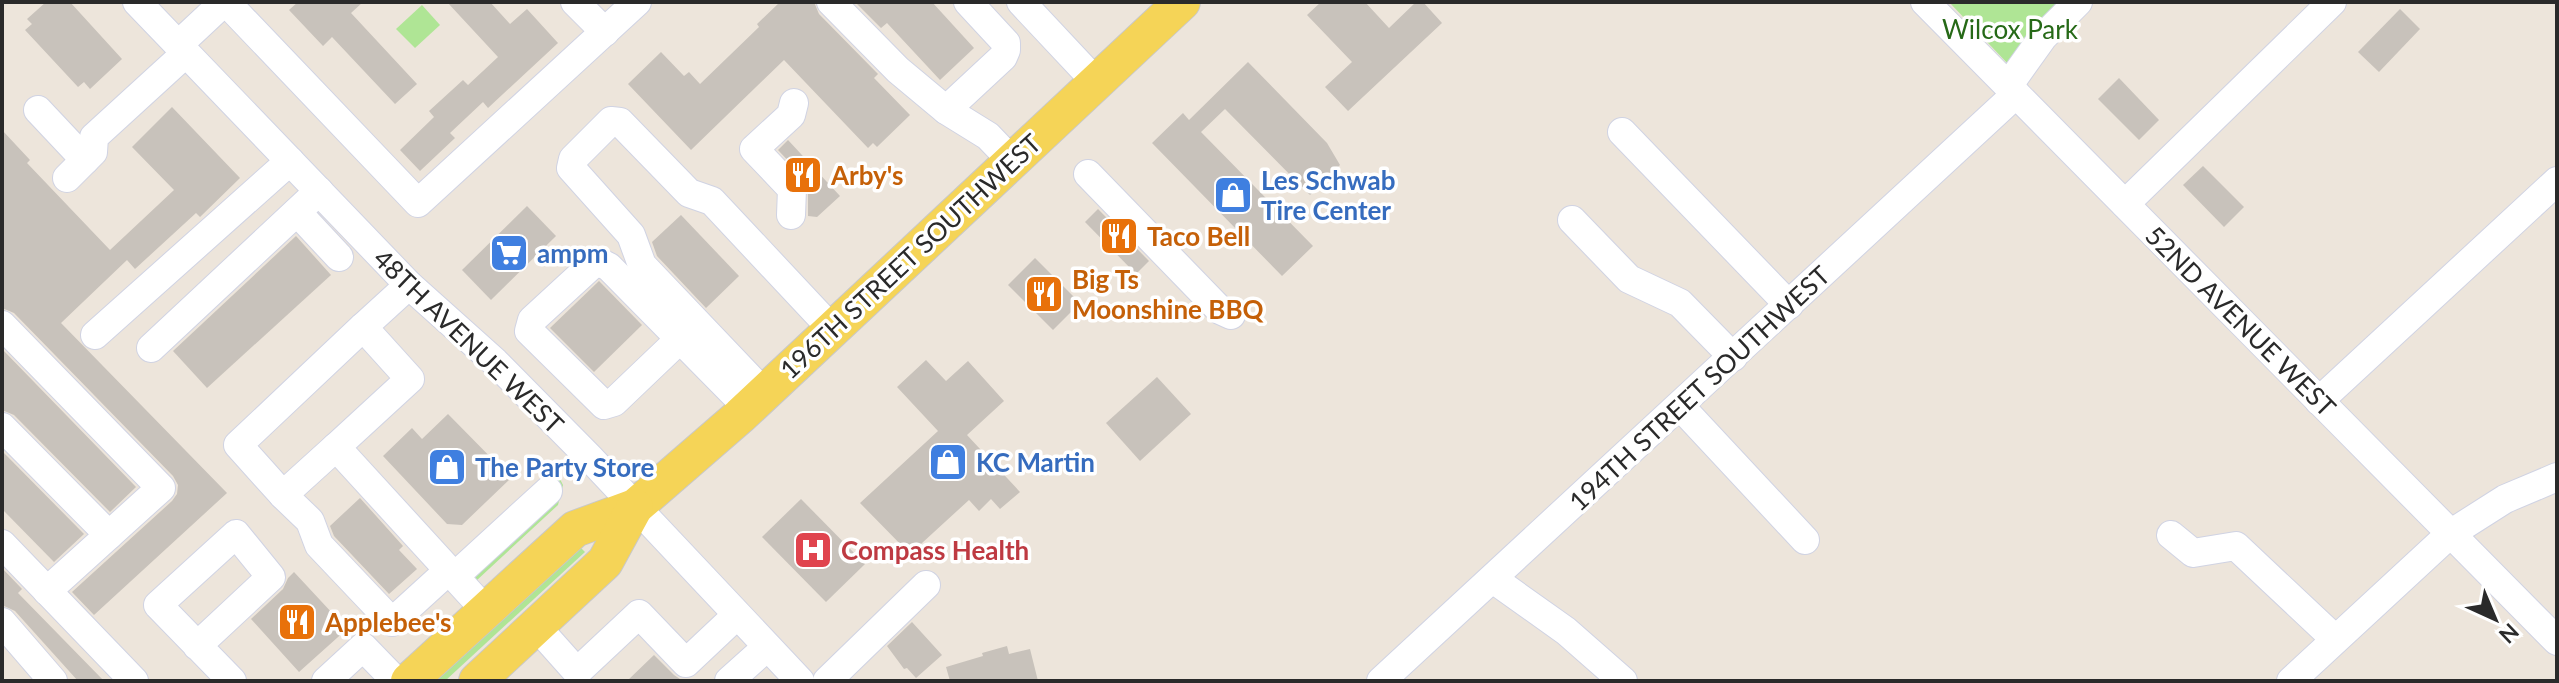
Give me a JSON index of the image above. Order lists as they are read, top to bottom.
{
  "streets": {
    "main road": ["196TH STREET SOUTHWEST"],
    "street": ["52ND AVENUE WEST", "48TH AVENUE WEST", "194TH STREET SOUTHWEST"]
  },
  "crossings": [
    ["196TH STREET SOUTHWEST", "48TH AVENUE WEST"],
    ["52ND AVENUE WEST", "194TH STREET SOUTHWEST"]
  ],
  "parks": ["Wilcox Park"],
  "places": {
    "restaurant": [
      "Arby's",
      "Taco Bell",
      "Big Ts Moonshine BBQ",
      "Applebee's"
    ],
    "shop": ["Les Schwab Tire Center", "KC Martin", "The Party Store"],
    "supermarket": ["ampm"],
    "hospital": ["Compass Health"]
  },
  "north": "bottom right"
}
